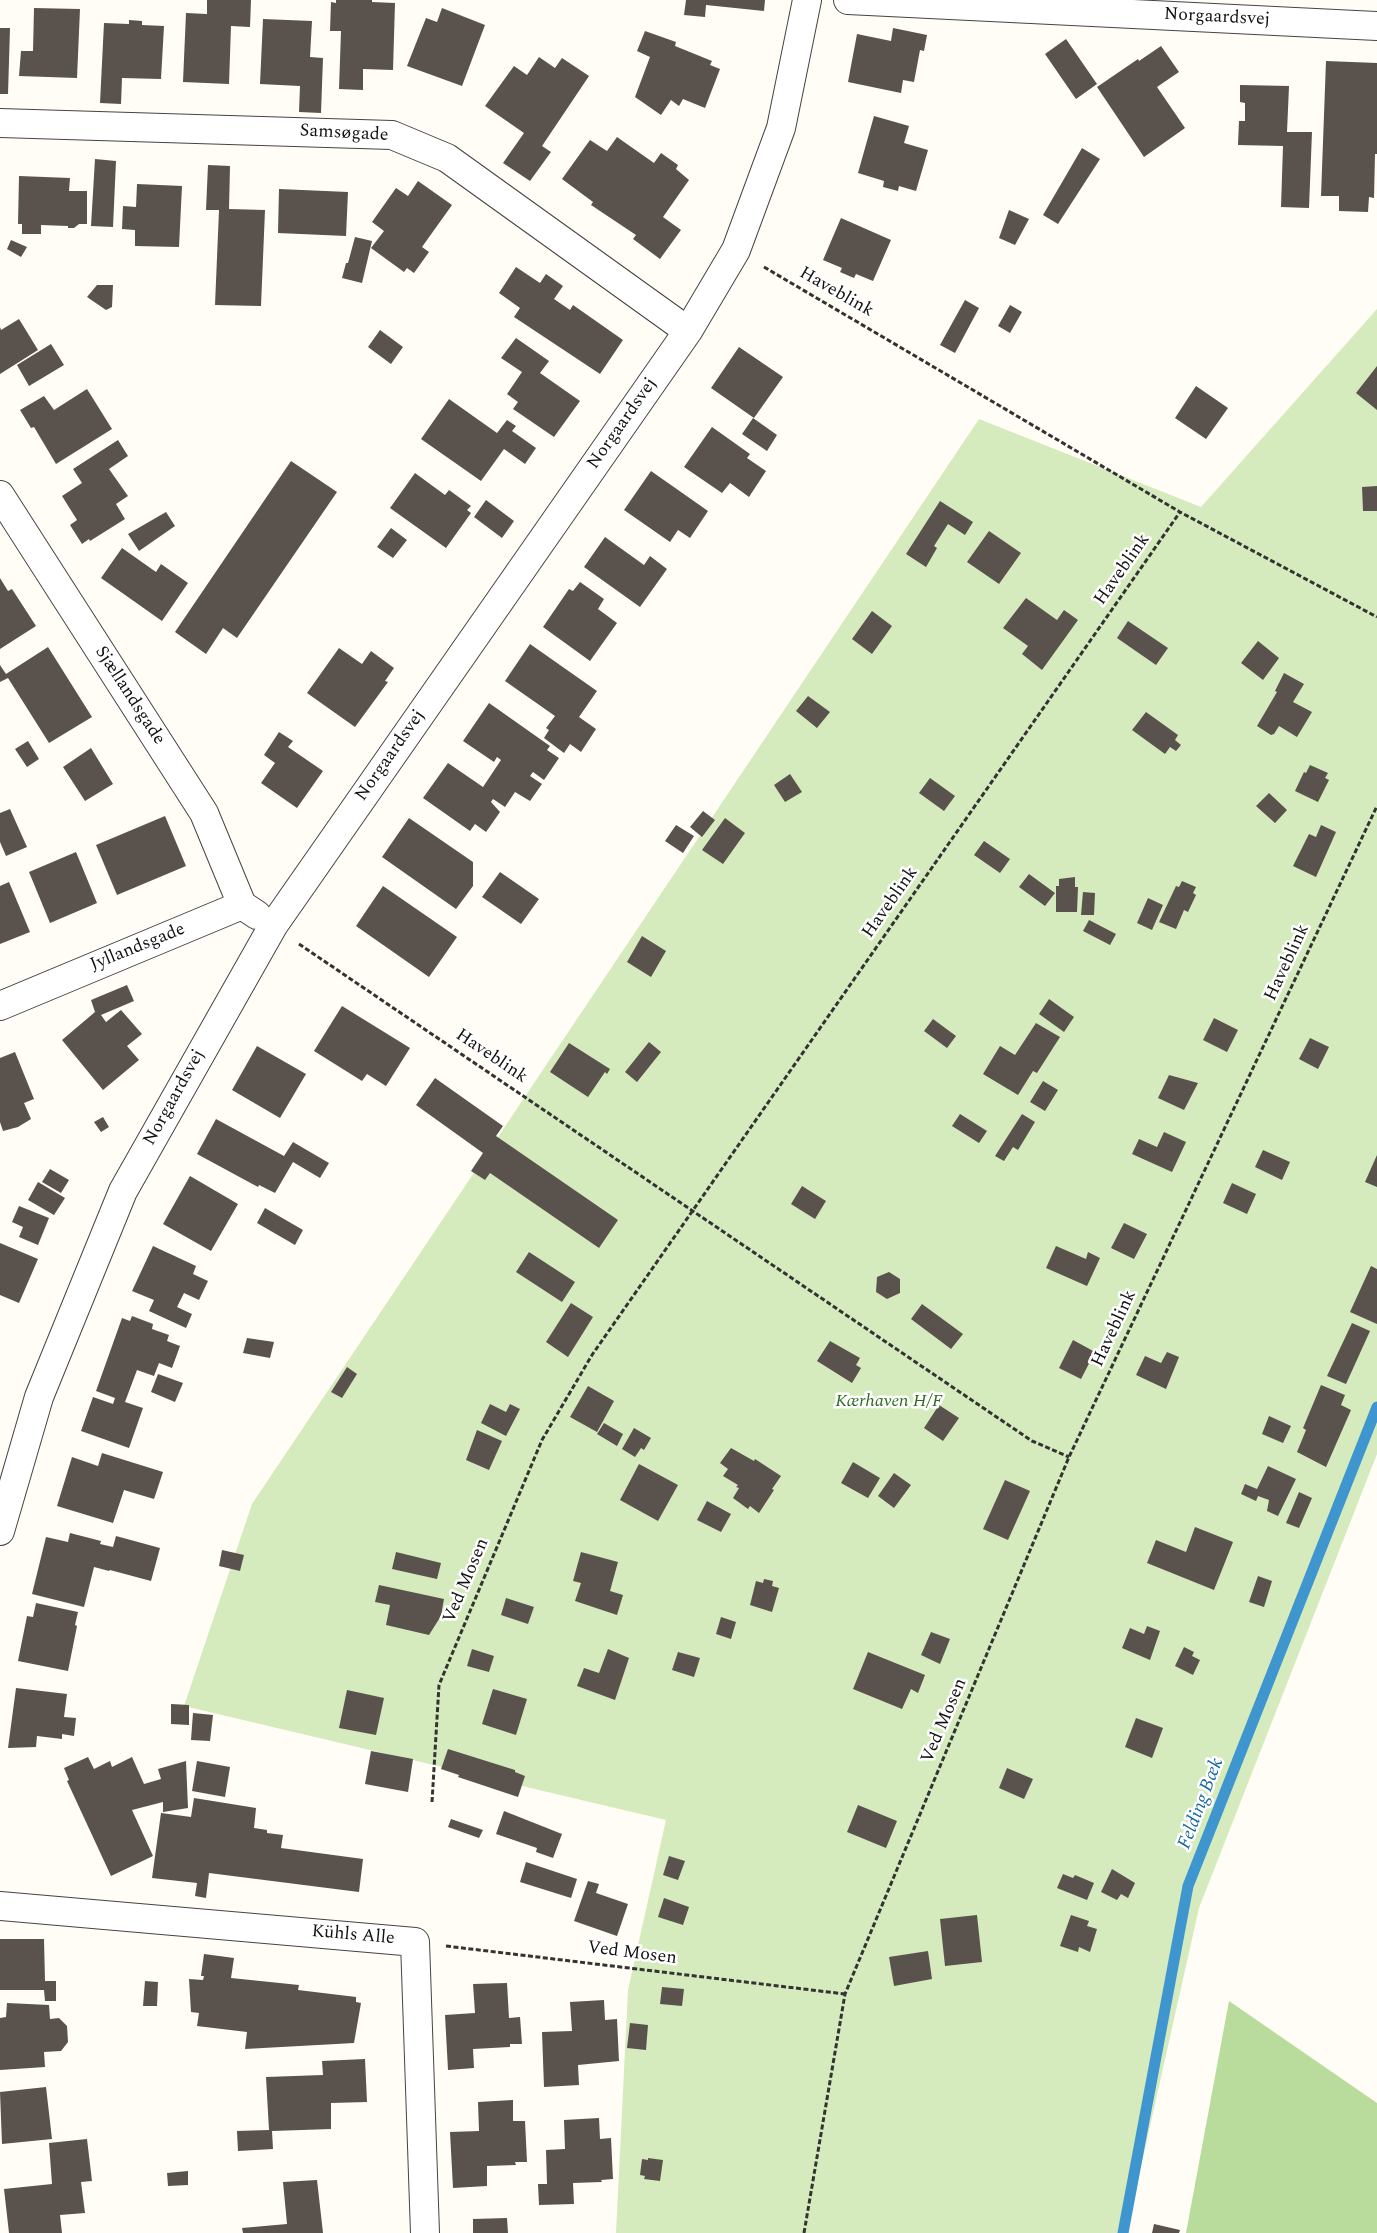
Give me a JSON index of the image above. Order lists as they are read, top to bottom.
{
  "streets": {
    "street": [
      "Norgaardsvej",
      "Samsøgade",
      "Sjællandsgade",
      "Jyllandsgade",
      "Kühls Alle"
    ],
    "path": ["Haveblink", "Ved Mosen"]
  },
  "crossings": [
    ["Norgaardsvej", "Samsøgade"],
    ["Norgaardsvej", "Haveblink"],
    ["Haveblink", "Ved Mosen"],
    ["Sjællandsgade", "Jyllandsgade"],
    ["Ved Mosen", "Kühls Alle"]
  ],
  "water": ["Felding Bæk"],
  "parks": ["Kærhaven H/F"]
}
